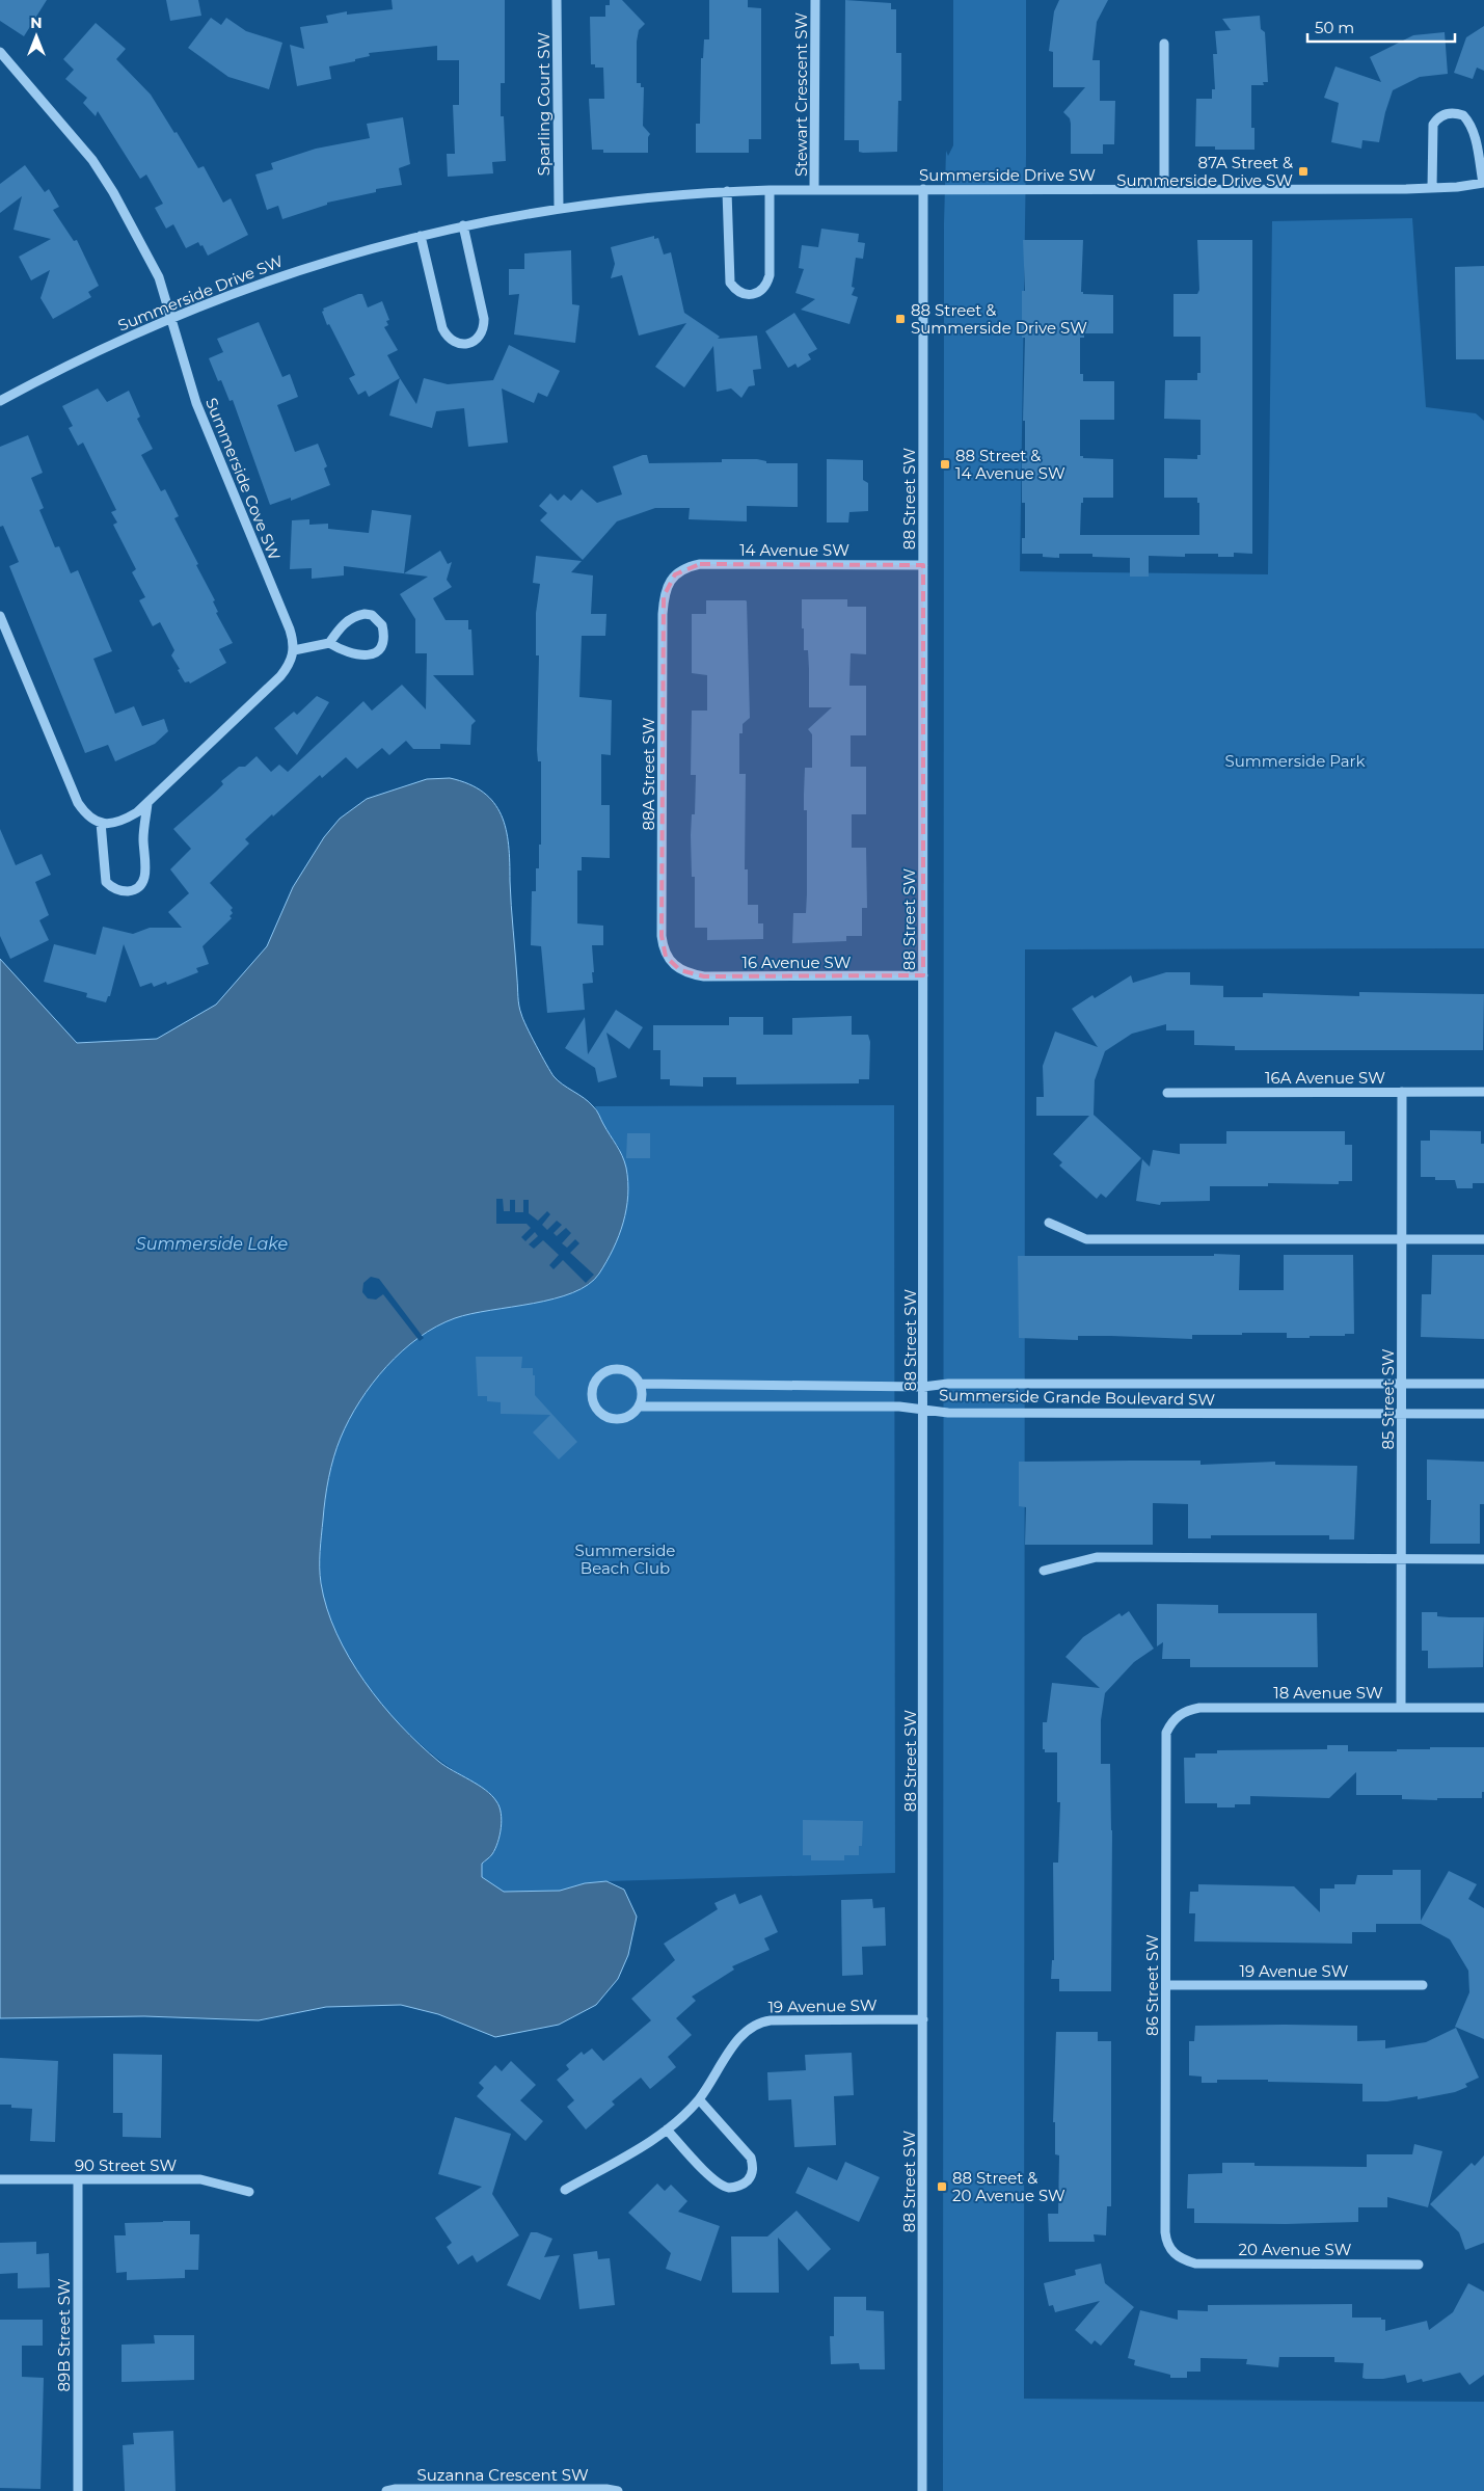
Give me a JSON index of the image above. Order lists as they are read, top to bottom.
{
  "streets": {
    "street": [
      "Stewart Crescent SW",
      "Sparling Court SW",
      "Summerside Drive SW",
      "Summerside Cove SW",
      "88 Street SW",
      "14 Avenue SW",
      "88A Street SW",
      "16 Avenue SW",
      "16A Avenue SW",
      "Summerside Grande Boulevard SW",
      "85 Street SW",
      "18 Avenue SW",
      "19 Avenue SW",
      "86 Street SW",
      "90 Street SW",
      "20 Avenue SW",
      "89B Street SW",
      "Suzanna Crescent SW"
    ]
  },
  "crossings": [
    ["Stewart Crescent SW", "Summerside Drive SW"],
    ["Sparling Court SW", "Summerside Drive SW"],
    ["Summerside Drive SW", "Summerside Cove SW"],
    ["Summerside Drive SW", "88 Street SW"],
    ["88 Street SW", "14 Avenue SW"],
    ["88 Street SW", "16 Avenue SW"],
    ["88 Street SW", "Summerside Grande Boulevard SW"],
    ["88 Street SW", "19 Avenue SW"],
    ["14 Avenue SW", "88A Street SW"],
    ["88A Street SW", "16 Avenue SW"],
    ["16A Avenue SW", "85 Street SW"],
    ["Summerside Grande Boulevard SW", "85 Street SW"],
    ["85 Street SW", "18 Avenue SW"],
    ["18 Avenue SW", "86 Street SW"],
    ["19 Avenue SW", "86 Street SW"],
    ["86 Street SW", "20 Avenue SW"],
    ["90 Street SW", "89B Street SW"]
  ],
  "water": ["Summerside Lake"],
  "parks": ["Summerside Park", "Summerside Beach Club"],
  "places": {
    "transit": [
      "87A Street & Summerside Drive SW",
      "88 Street & Summerside Drive SW",
      "88 Street & 14 Avenue SW",
      "88 Street & 20 Avenue SW"
    ]
  },
  "scale_bar": "50 m",
  "north": "top"
}
